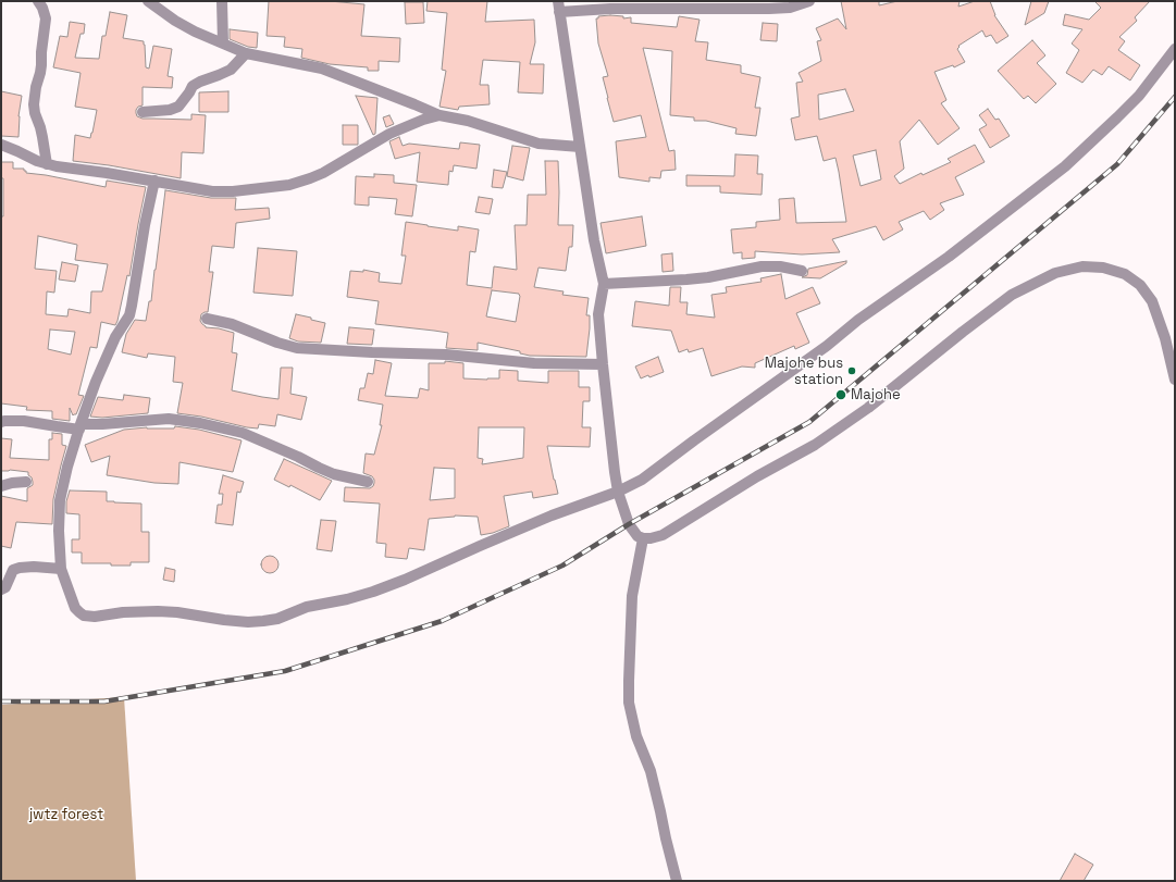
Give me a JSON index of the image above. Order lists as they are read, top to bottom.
{
  "parks": ["jwtz forest"],
  "places": ["Majohe bus station", "Majohe"]
}
